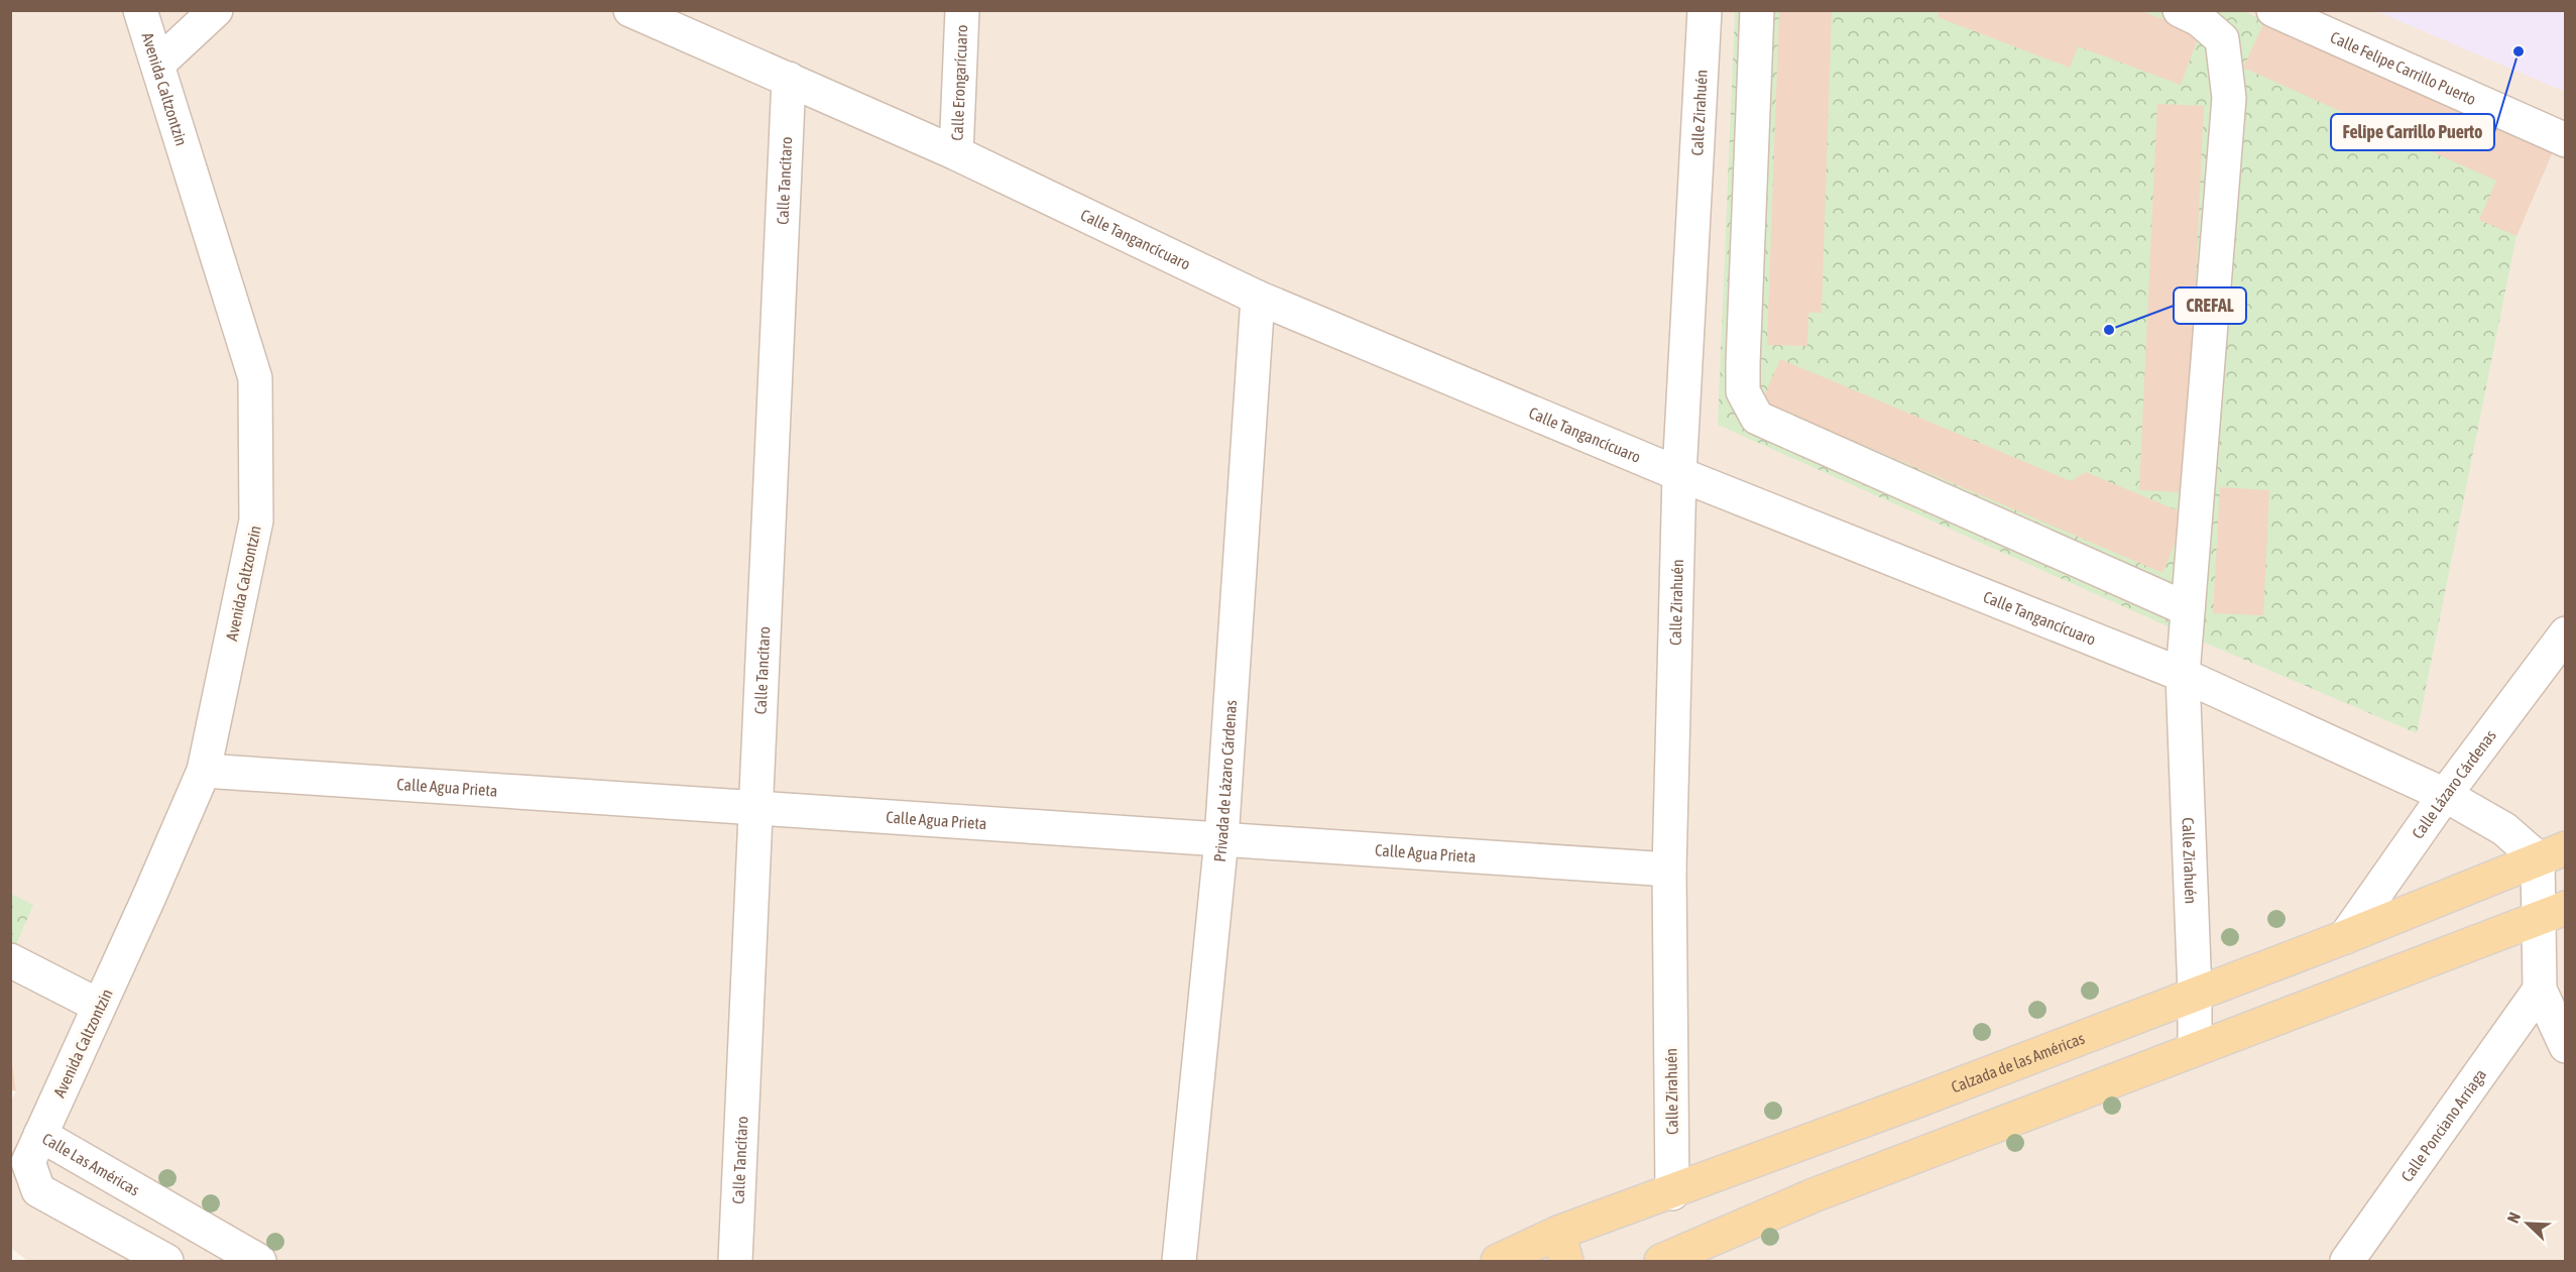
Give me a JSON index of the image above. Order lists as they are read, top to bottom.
{
  "streets": {
    "main road": ["Calzada de las Américas"],
    "street": [
      "Calle Felipe Carrillo Puerto",
      "Calle Erongarícuaro",
      "Avenida Caltzontzin",
      "Calle Zirahuén",
      "Calle Tancítaro",
      "Calle Tangancícuaro",
      "Privada de Lázaro Cárdenas",
      "Calle Lázaro Cárdenas",
      "Calle Agua Prieta",
      "Calle Ponciano Arriaga",
      "Calle Las Américas"
    ]
  },
  "crossings": [
    ["Calle Erongarícuaro", "Calle Tangancícuaro"],
    ["Avenida Caltzontzin", "Calle Agua Prieta"],
    ["Avenida Caltzontzin", "Calle Las Américas"],
    ["Calle Zirahuén", "Calle Tangancícuaro"],
    ["Calle Zirahuén", "Calle Agua Prieta"],
    ["Calle Zirahuén", "Calzada de las Américas"],
    ["Calle Tancítaro", "Calle Tangancícuaro"],
    ["Calle Tancítaro", "Calle Agua Prieta"],
    ["Calle Tangancícuaro", "Privada de Lázaro Cárdenas"],
    ["Calle Tangancícuaro", "Calle Lázaro Cárdenas"],
    ["Calle Tangancícuaro", "Calzada de las Américas"],
    ["Privada de Lázaro Cárdenas", "Calle Agua Prieta"],
    ["Calle Lázaro Cárdenas", "Calzada de las Américas"]
  ],
  "places": ["Felipe Carrillo Puerto", "CREFAL"],
  "north": "top left"
}
